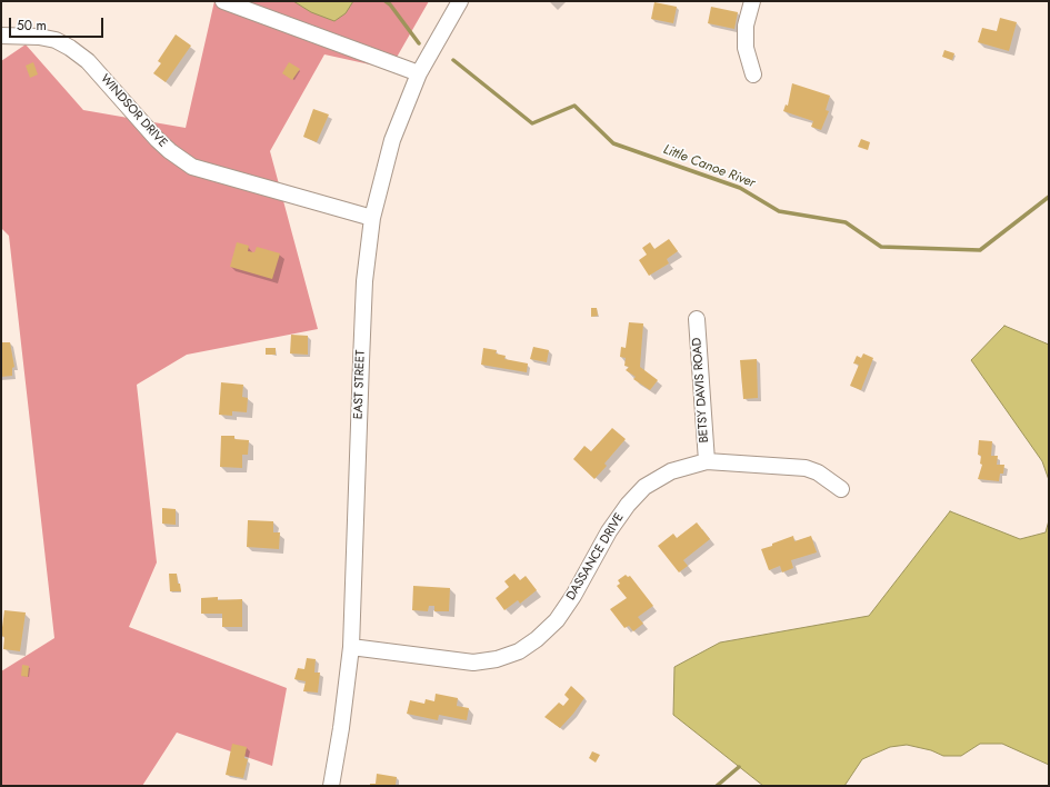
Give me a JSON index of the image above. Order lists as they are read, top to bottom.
{
  "streets": {
    "street": [
      "WINDSOR DRIVE",
      "EAST STREET",
      "BETSY DAVIS ROAD",
      "DASSANCE DRIVE"
    ]
  },
  "crossings": [
    ["WINDSOR DRIVE", "EAST STREET"],
    ["EAST STREET", "DASSANCE DRIVE"],
    ["BETSY DAVIS ROAD", "DASSANCE DRIVE"]
  ],
  "water": ["Little Canoe River"],
  "scale_bar": "50 m"
}
